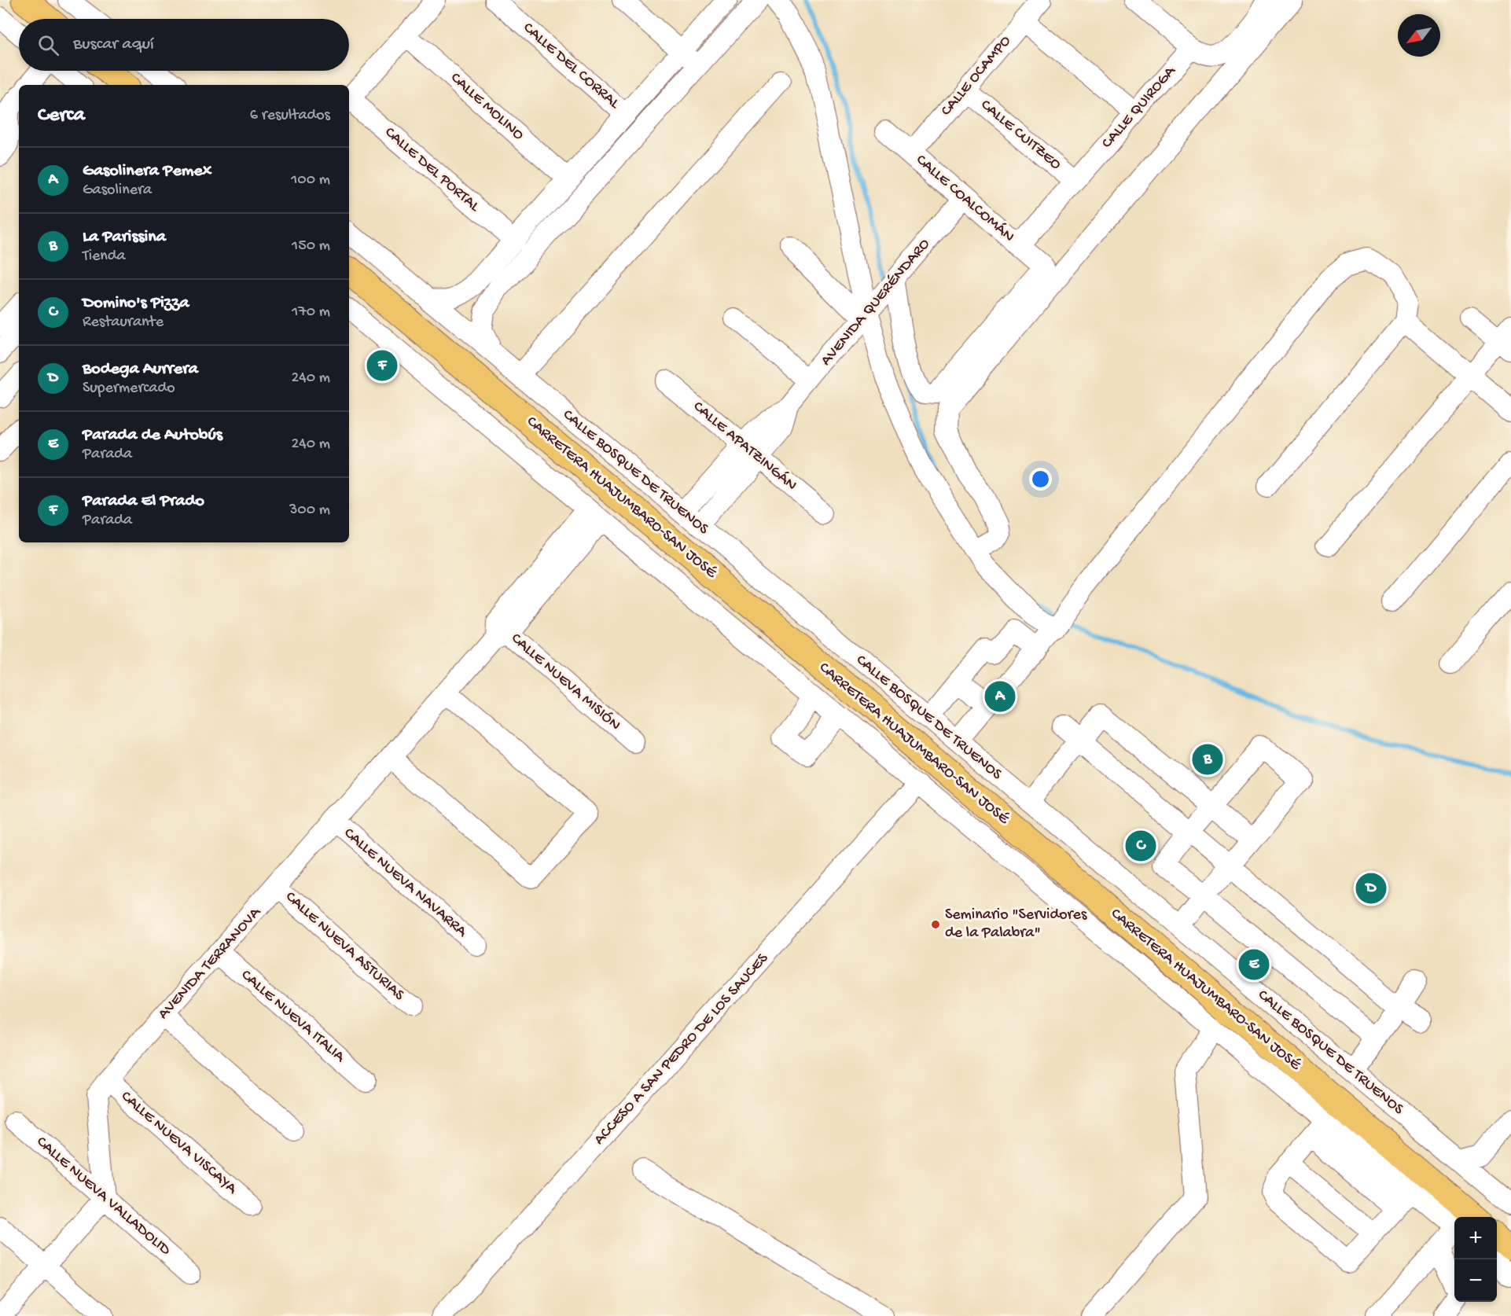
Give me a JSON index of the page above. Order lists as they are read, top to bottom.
{
  "streets": {
    "main road": ["CARRETERA HUAJUMBARO-SAN JOSÉ"],
    "street": [
      "CALLE DEL CORRAL",
      "CALLE OCAMPO",
      "CALLE MOLINO",
      "CALLE QUIROGA",
      "CALLE CUITZEO",
      "CALLE DEL PORTAL",
      "CALLE COALCOMÁN",
      "AVENIDA QUERÉNDARO",
      "CALLE APATZINGÁN",
      "CALLE BOSQUE DE TRUENOS",
      "CALLE NUEVA MISIÓN",
      "CALLE NUEVA NAVARRA",
      "CALLE NUEVA ASTURIAS",
      "AVENIDA TERRANOVA",
      "CALLE NUEVA ITALIA",
      "ACCESO A SAN PEDRO DE LOS SAUCES",
      "CALLE NUEVA VISCAYA",
      "CALLE NUEVA VALLADOLID"
    ]
  },
  "crossings": [
    ["CALLE OCAMPO", "CALLE CUITZEO"],
    ["CALLE OCAMPO", "CALLE COALCOMÁN"],
    ["CALLE QUIROGA", "CALLE CUITZEO"],
    ["CALLE QUIROGA", "CALLE COALCOMÁN"],
    ["CALLE COALCOMÁN", "AVENIDA QUERÉNDARO"],
    ["AVENIDA QUERÉNDARO", "CALLE APATZINGÁN"],
    ["AVENIDA QUERÉNDARO", "CALLE BOSQUE DE TRUENOS"],
    ["CALLE NUEVA MISIÓN", "AVENIDA TERRANOVA"],
    ["CALLE NUEVA NAVARRA", "AVENIDA TERRANOVA"],
    ["CALLE NUEVA ASTURIAS", "AVENIDA TERRANOVA"],
    ["AVENIDA TERRANOVA", "CALLE NUEVA ITALIA"],
    ["AVENIDA TERRANOVA", "CALLE NUEVA VISCAYA"],
    ["AVENIDA TERRANOVA", "CALLE NUEVA VALLADOLID"]
  ],
  "places": ["Seminario \"Servidores de la Palabra\""],
  "north": "bottom left",
  "page": {
    "search": "Buscar aquí",
    "heading": ["Cerca", "6 resultados"],
    "list": [
      {
        "mark": "A",
        "name": "Gasolinera Pemex",
        "note": "Gasolinera",
        "value": "100 m"
      },
      {
        "mark": "B",
        "name": "La Parissina",
        "note": "Tienda",
        "value": "150 m"
      },
      {
        "mark": "C",
        "name": "Domino's Pizza",
        "note": "Restaurante",
        "value": "170 m"
      },
      {
        "mark": "D",
        "name": "Bodega Aurrera",
        "note": "Supermercado",
        "value": "240 m"
      },
      {
        "mark": "E",
        "name": "Parada de Autobús",
        "note": "Parada",
        "value": "240 m"
      },
      {
        "mark": "F",
        "name": "Parada El Prado",
        "note": "Parada",
        "value": "300 m"
      }
    ],
    "pins": [
      "F",
      "A",
      "B",
      "C",
      "D",
      "E"
    ],
    "map_buttons": ["+", "−"]
  }
}
